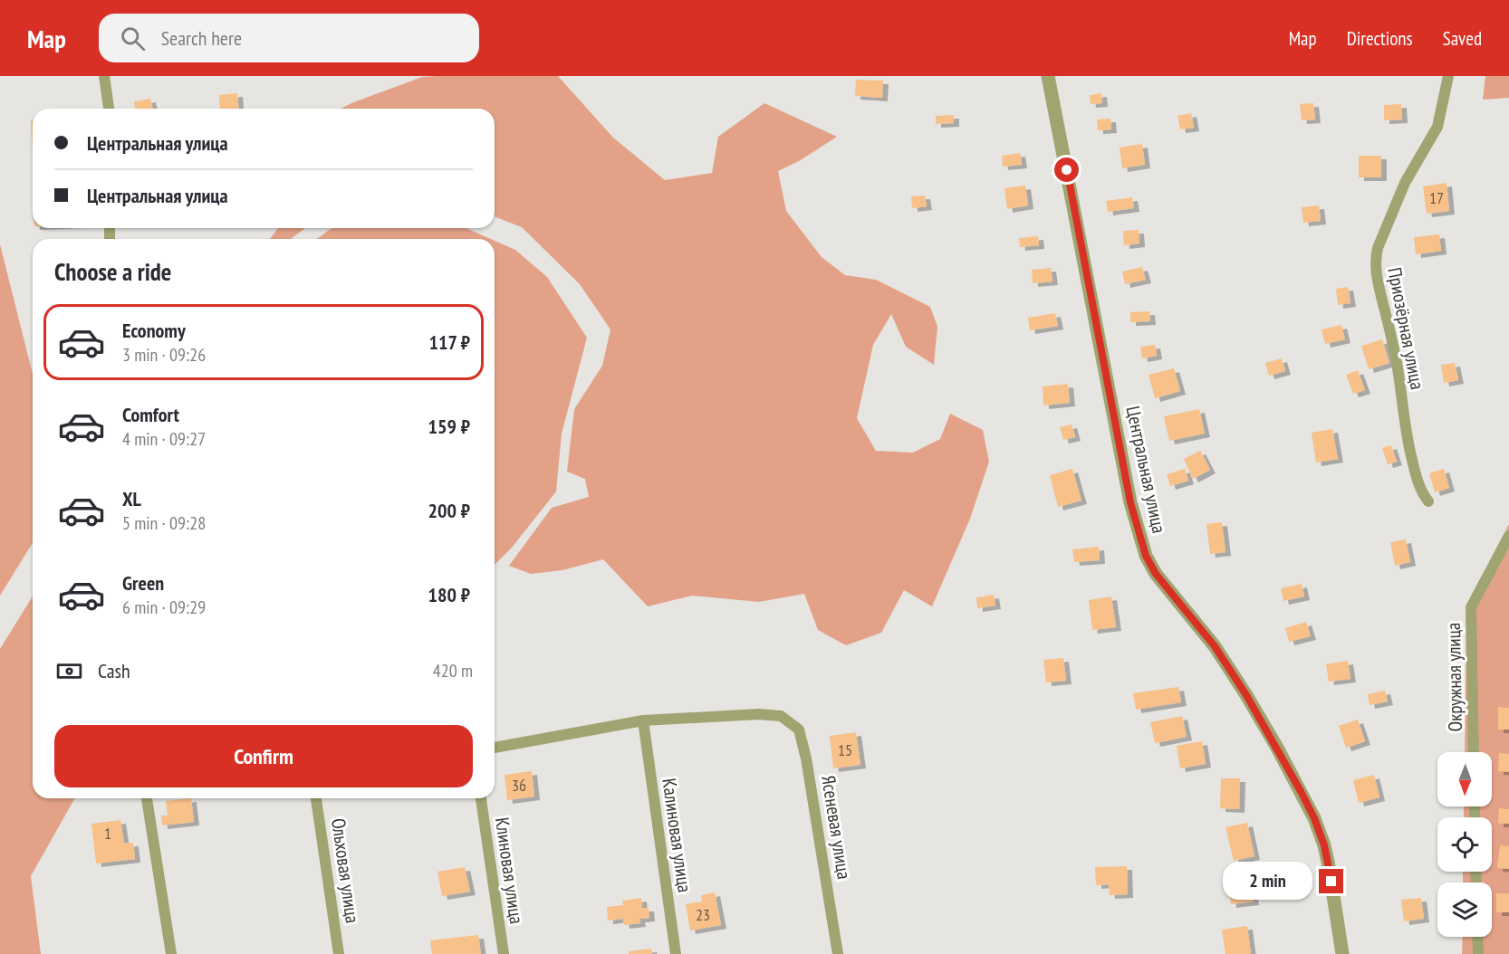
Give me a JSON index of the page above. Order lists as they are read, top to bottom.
{
  "streets": {
    "street": [
      "Приозёрная улица",
      "Центральная улица",
      "Окружная улица",
      "Ясеневая улица",
      "Калиновая улица",
      "Ольховая улица",
      "Клиновая улица"
    ]
  },
  "crossings": [
    ["Ясеневая улица", "Калиновая улица"]
  ],
  "house_numbers": [
    "17",
    "15",
    "36",
    "1",
    "23"
  ],
  "north": "bottom",
  "page": {
    "header": "Map",
    "search": "Search here",
    "nav": ["Map", "Directions", "Saved"],
    "banner": ["Центральная улица", "Центральная улица"],
    "heading": "Choose a ride",
    "list": [
      {
        "name": "Economy",
        "note": "3 min · 09:26",
        "value": "117 ₽"
      },
      {
        "name": "Comfort",
        "note": "4 min · 09:27",
        "value": "159 ₽"
      },
      {
        "name": "XL",
        "note": "5 min · 09:28",
        "value": "200 ₽"
      },
      {
        "name": "Green",
        "note": "6 min · 09:29",
        "value": "180 ₽"
      }
    ],
    "pay": ["Cash", "420 m"],
    "buttons": "Confirm",
    "bubble": "2 min"
  }
}
